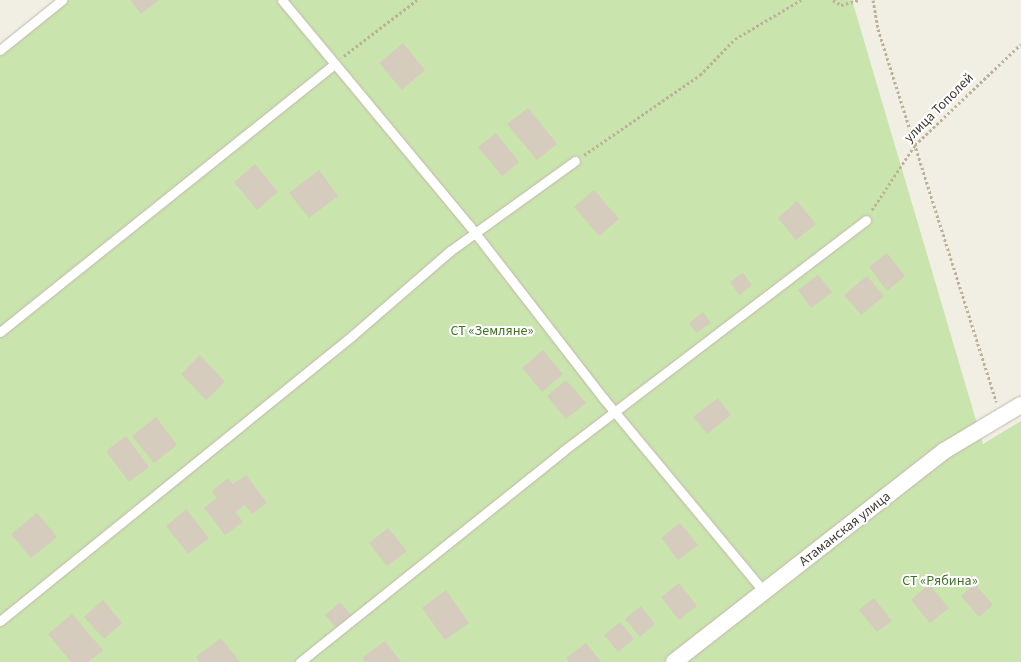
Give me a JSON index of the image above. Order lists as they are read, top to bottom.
{
  "streets": {
    "street": ["Атаманская улица"],
    "path": ["улица Тополей"]
  },
  "parks": ["СТ «Земляне»", "СТ «Рябина»"]
}
